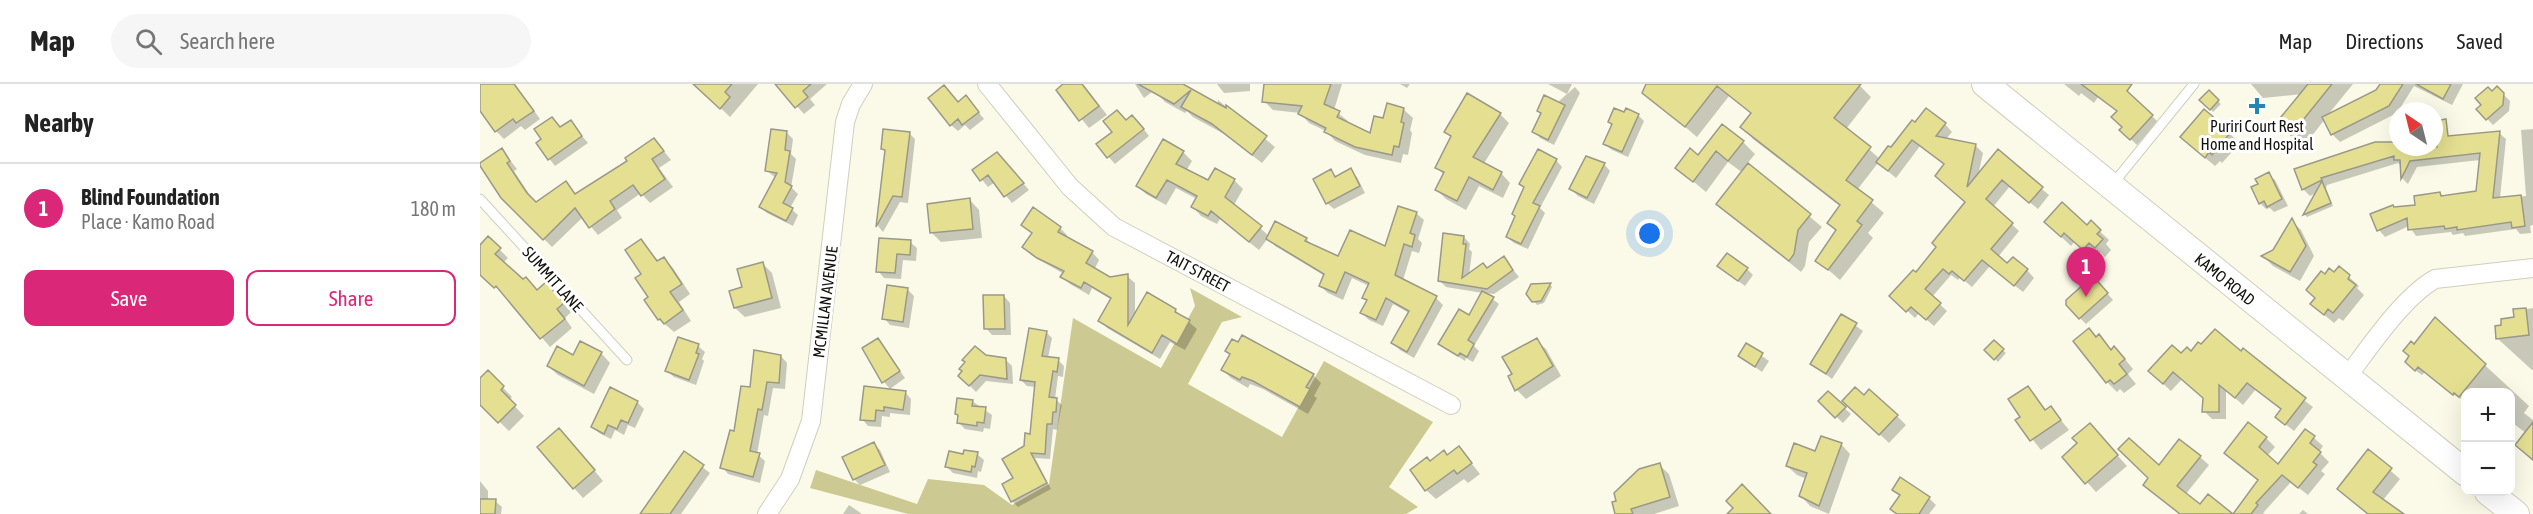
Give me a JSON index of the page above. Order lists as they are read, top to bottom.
{
  "streets": {
    "main road": ["KAMO ROAD"],
    "street": ["TAIT STREET", "MCMILLAN AVENUE"],
    "lane": ["SUMMIT LANE"]
  },
  "places": {
    "health": ["Puriri Court Rest Home and Hospital"]
  },
  "north": "top left",
  "page": {
    "header": "Map",
    "search": "Search here",
    "nav": ["Map", "Directions", "Saved"],
    "heading": "Nearby",
    "list": [
      {
        "mark": "1",
        "name": "Blind Foundation",
        "note": "Place · Kamo Road",
        "value": "180 m"
      }
    ],
    "pins": "1",
    "buttons": ["Save", "Share"],
    "map_buttons": ["+", "−"]
  }
}
